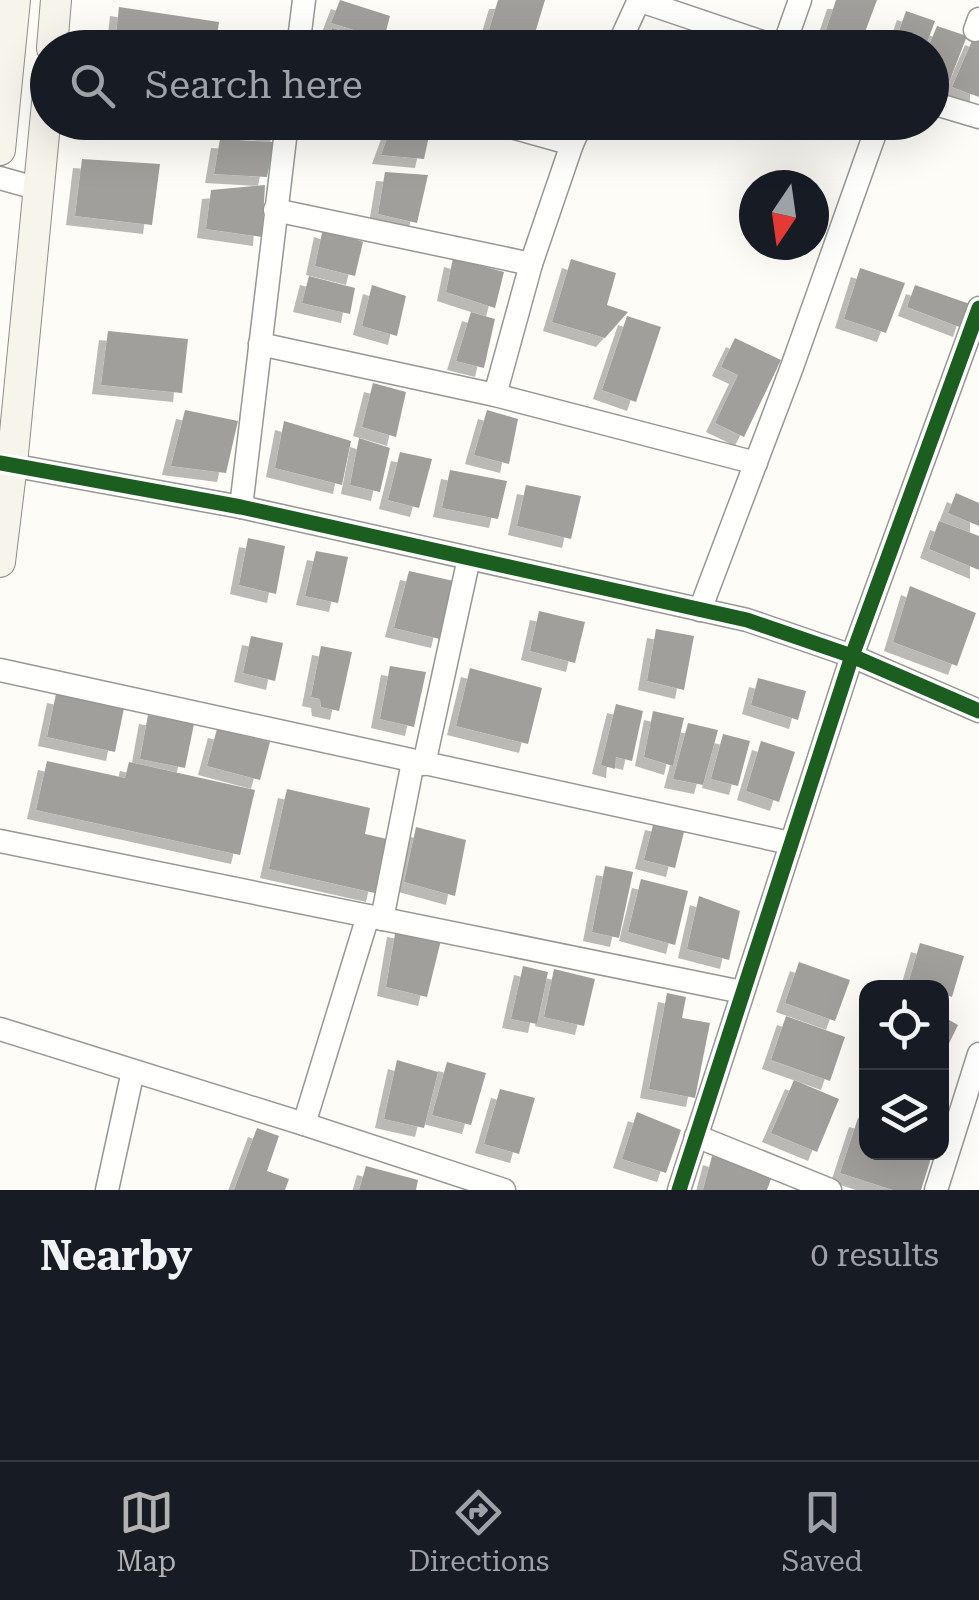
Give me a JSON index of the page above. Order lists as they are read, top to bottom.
{
  "north": "bottom",
  "page": {
    "search": "Search here",
    "heading": ["Nearby", "0 results"],
    "nav": ["Map", "Directions", "Saved"]
  }
}
